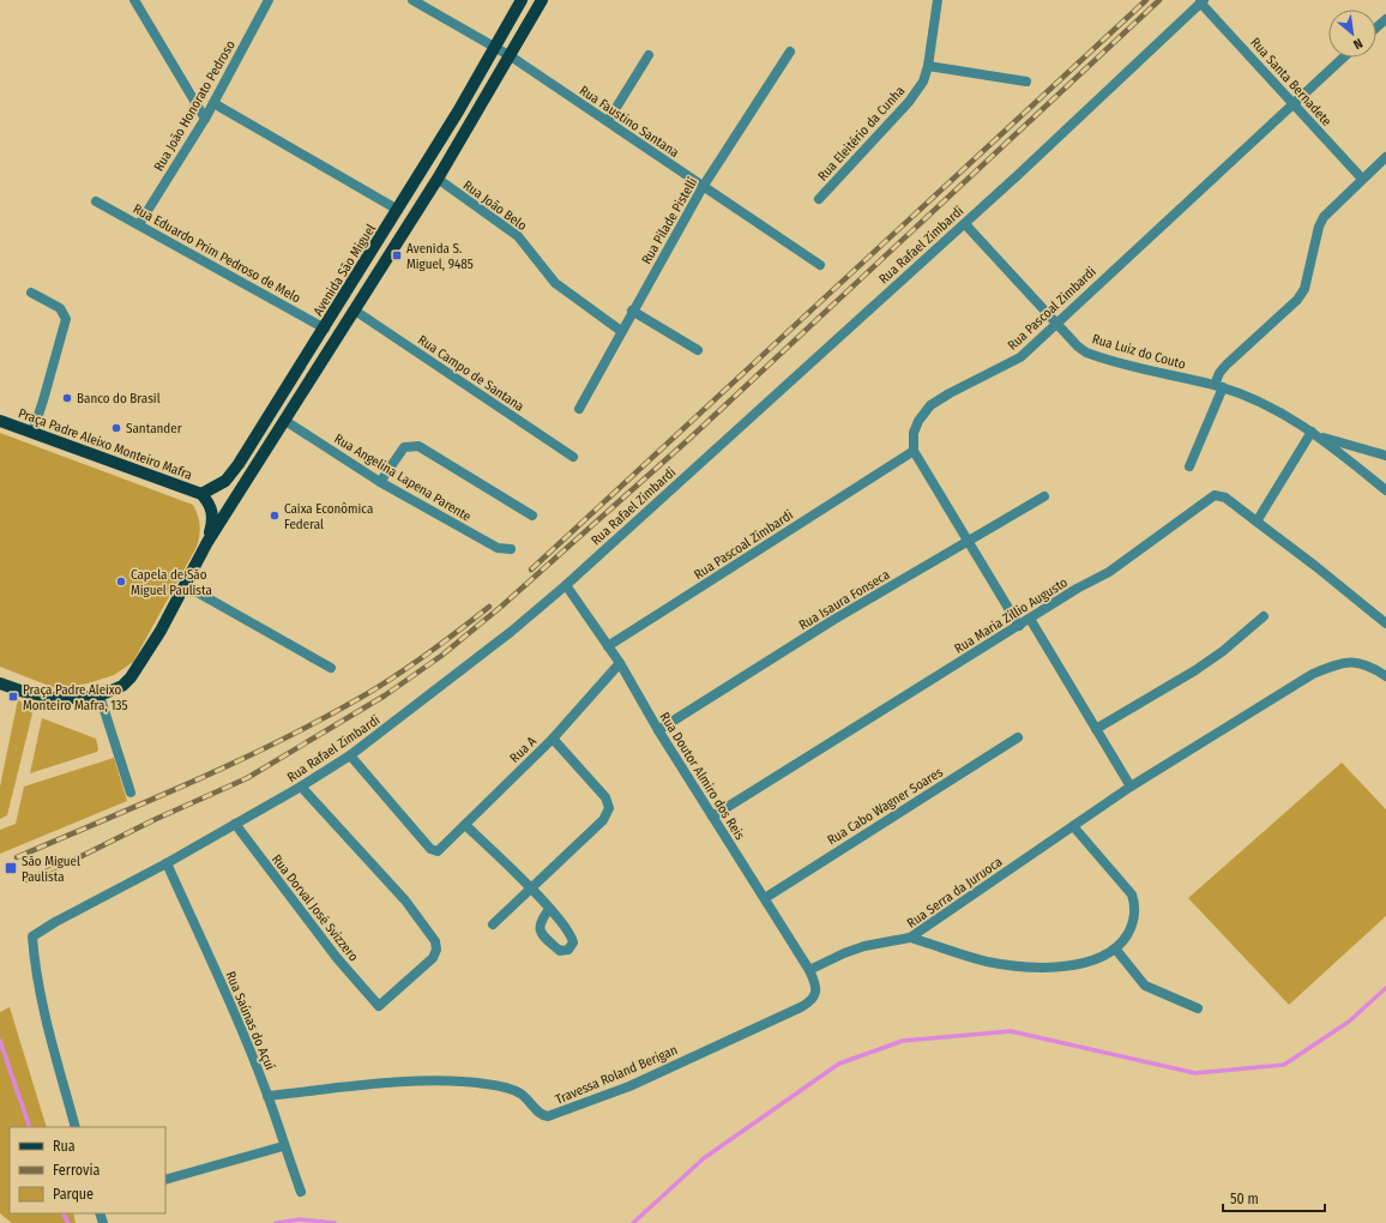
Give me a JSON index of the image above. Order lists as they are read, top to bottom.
{
  "streets": {
    "main road": ["Avenida São Miguel", "Praça Padre Aleixo Monteiro Mafra"],
    "street": [
      "Rua Santa Bernadete",
      "Rua João Honorato Pedroso",
      "Rua Faustino Santana",
      "Rua Eleitério da Cunha",
      "Rua João Belo",
      "Rua Pilade Pistelli",
      "Rua Rafael Zimbardi",
      "Rua Eduardo Prim Pedroso de Melo",
      "Rua Pascoal Zimbardi",
      "Rua Luiz do Couto",
      "Rua Campo de Santana",
      "Rua Angelina Lapena Parente",
      "Rua Isaura Fonseca",
      "Rua Maria Zillio Augusto",
      "Rua A",
      "Rua Doutor Almiro dos Reis",
      "Rua Cabo Wagner Soares",
      "Rua Serra da Juruoca",
      "Rua Dorval José Svizzero",
      "Rua Saúnas do Açuí",
      "Travessa Roland Berigan"
    ]
  },
  "crossings": [
    ["Rua Santa Bernadete", "Rua Rafael Zimbardi"],
    ["Rua Santa Bernadete", "Rua Pascoal Zimbardi"],
    ["Rua João Honorato Pedroso", "Rua Eduardo Prim Pedroso de Melo"],
    ["Rua Faustino Santana", "Rua Pilade Pistelli"],
    ["Rua Faustino Santana", "Avenida São Miguel"],
    ["Rua João Belo", "Rua Pilade Pistelli"],
    ["Rua Rafael Zimbardi", "Rua Luiz do Couto"],
    ["Rua Rafael Zimbardi", "Rua A"],
    ["Rua Rafael Zimbardi", "Rua Doutor Almiro dos Reis"],
    ["Rua Rafael Zimbardi", "Rua Dorval José Svizzero"],
    ["Rua Rafael Zimbardi", "Rua Saúnas do Açuí"],
    ["Rua Eduardo Prim Pedroso de Melo", "Avenida São Miguel"],
    ["Avenida São Miguel", "Praça Padre Aleixo Monteiro Mafra"],
    ["Rua Pascoal Zimbardi", "Rua Luiz do Couto"],
    ["Rua Pascoal Zimbardi", "Rua Doutor Almiro dos Reis"],
    ["Rua Isaura Fonseca", "Rua Doutor Almiro dos Reis"],
    ["Rua Maria Zillio Augusto", "Rua Doutor Almiro dos Reis"],
    ["Rua A", "Rua Doutor Almiro dos Reis"],
    ["Rua Doutor Almiro dos Reis", "Rua Cabo Wagner Soares"],
    ["Rua Doutor Almiro dos Reis", "Travessa Roland Berigan"],
    ["Rua Saúnas do Açuí", "Travessa Roland Berigan"]
  ],
  "places": {
    "transit": ["Avenida S. Miguel, 9485", "Praça Padre Aleixo Monteiro Mafra, 135", "São Miguel Paulista"],
    "other": [
      "Banco do Brasil",
      "Santander",
      "Caixa Econômica Federal",
      "Capela de São Miguel Paulista"
    ]
  },
  "legend": ["Rua", "Ferrovia", "Parque"],
  "scale_bar": "50 m",
  "north": "bottom right"
}
